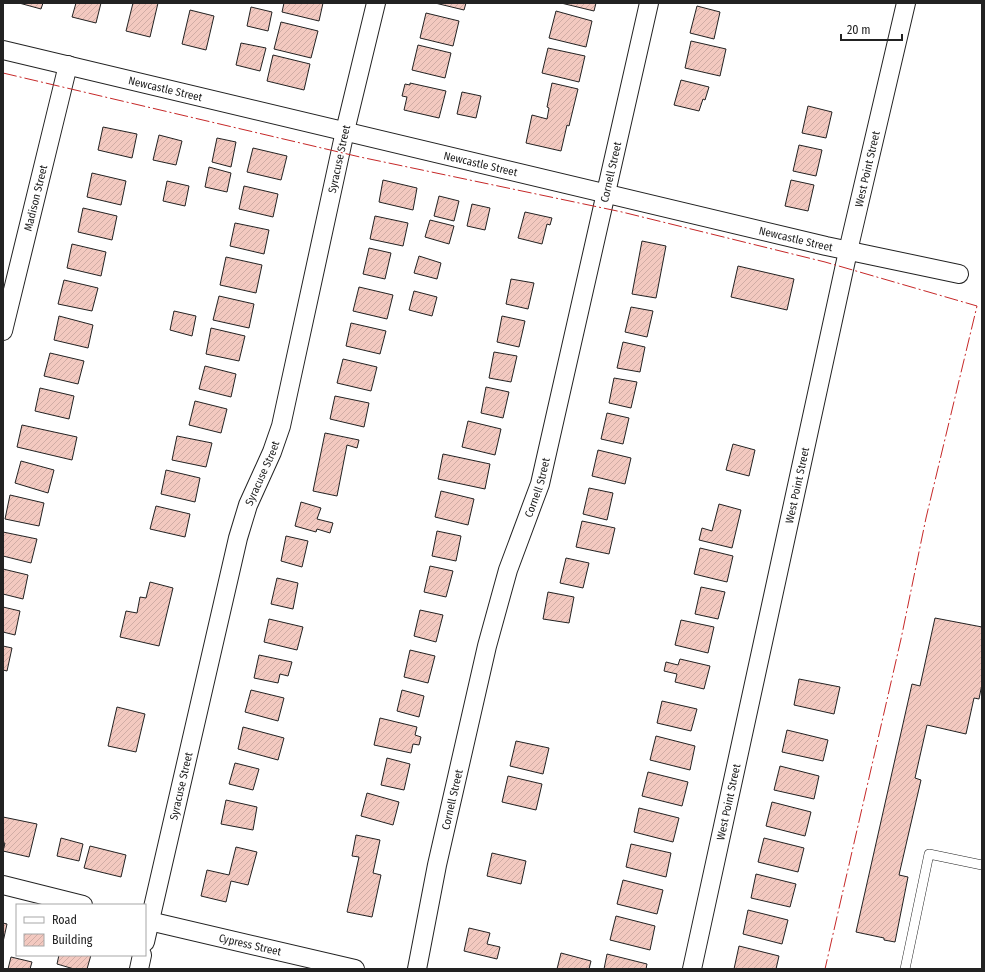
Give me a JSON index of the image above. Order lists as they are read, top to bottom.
{
  "streets": {
    "street": [
      "Newcastle Street",
      "Syracuse Street",
      "West Point Street",
      "Cornell Street",
      "Madison Street",
      "Cypress Street"
    ]
  },
  "crossings": [
    ["Newcastle Street", "Syracuse Street"],
    ["Newcastle Street", "West Point Street"],
    ["Newcastle Street", "Cornell Street"],
    ["Newcastle Street", "Madison Street"],
    ["Syracuse Street", "Cypress Street"]
  ],
  "legend": ["Road", "Building"],
  "scale_bar": "20 m"
}
